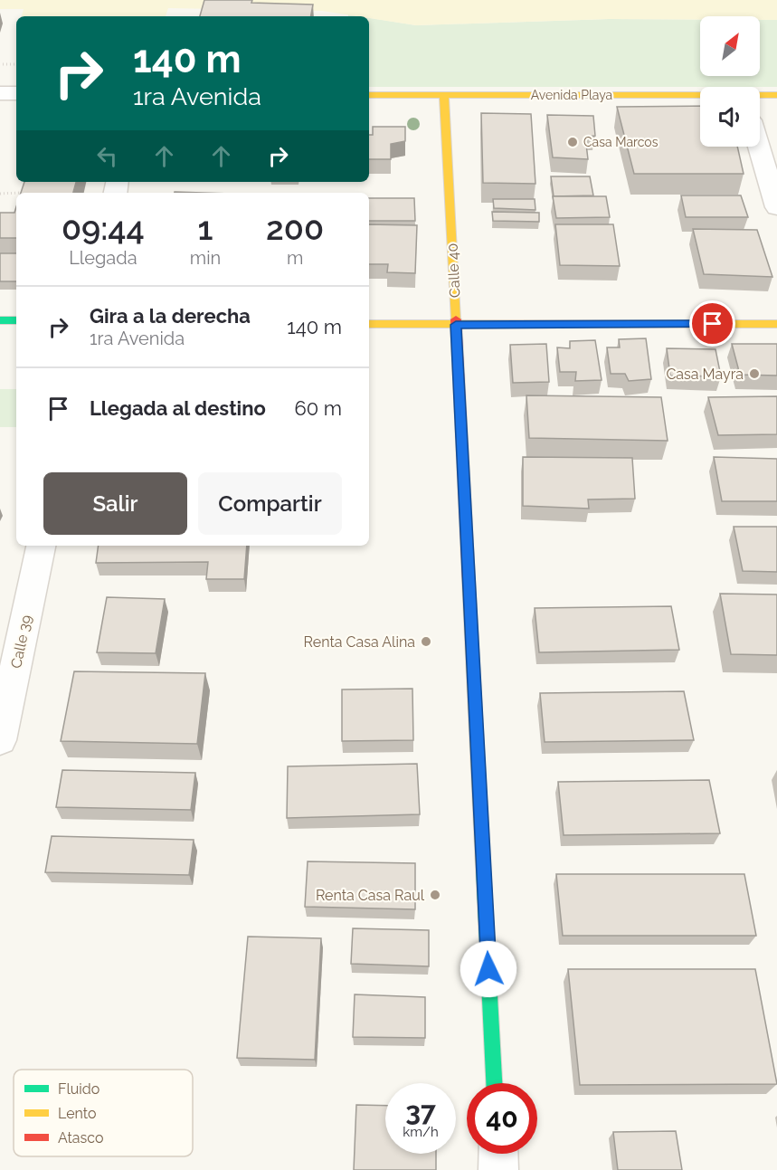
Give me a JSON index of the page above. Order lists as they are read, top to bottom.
{
  "streets": {
    "street": ["Avenida Playa", "Calle 40", "Calle 39"]
  },
  "crossings": [
    ["Avenida Playa", "Calle 40"]
  ],
  "places": [
    "Casa Marcos",
    "Casa Mayra",
    "Renta Casa Alina",
    "Renta Casa Raul"
  ],
  "legend": ["Fluido", "Lento", "Atasco"],
  "north": "top right",
  "page": {
    "turn": ["140 m", "1ra Avenida"],
    "eta": [
      "09:44",
      "Llegada",
      "1",
      "min",
      "200",
      "m"
    ],
    "list": [
      {
        "name": "Gira a la derecha",
        "note": "1ra Avenida",
        "value": "140 m"
      },
      {
        "name": "Llegada al destino",
        "value": "60 m"
      }
    ],
    "buttons": ["Salir", "Compartir"],
    "speed": "37 km/h",
    "limit": "40"
  }
}
